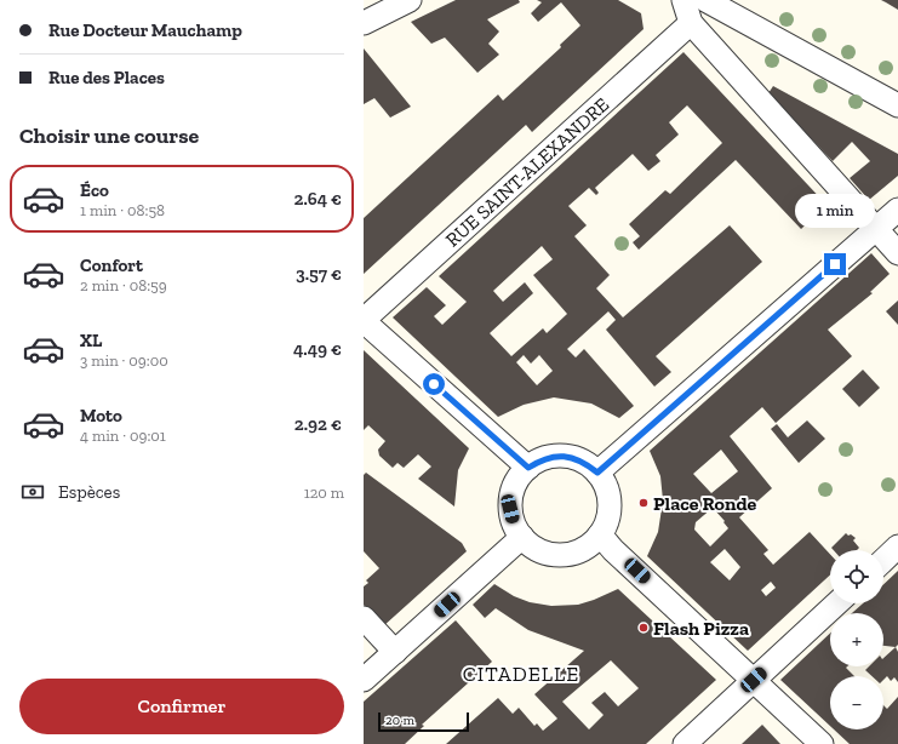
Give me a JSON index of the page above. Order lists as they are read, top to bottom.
{
  "streets": {
    "street": ["RUE SAINT-ALEXANDRE"]
  },
  "districts": ["CITADELLE"],
  "places": ["Place Ronde", "Flash Pizza"],
  "scale_bar": "20 m",
  "page": {
    "banner": ["Rue Docteur Mauchamp", "Rue des Places"],
    "heading": "Choisir une course",
    "list": [
      {
        "name": "Éco",
        "note": "1 min · 08:58",
        "value": "2.64 €"
      },
      {
        "name": "Confort",
        "note": "2 min · 08:59",
        "value": "3.57 €"
      },
      {
        "name": "XL",
        "note": "3 min · 09:00",
        "value": "4.49 €"
      },
      {
        "name": "Moto",
        "note": "4 min · 09:01",
        "value": "2.92 €"
      }
    ],
    "bubble": "1 min",
    "pay": ["Espèces", "120 m"],
    "map_buttons": ["+", "−"],
    "buttons": "Confirmer",
    "scale": "20 m"
  }
}
